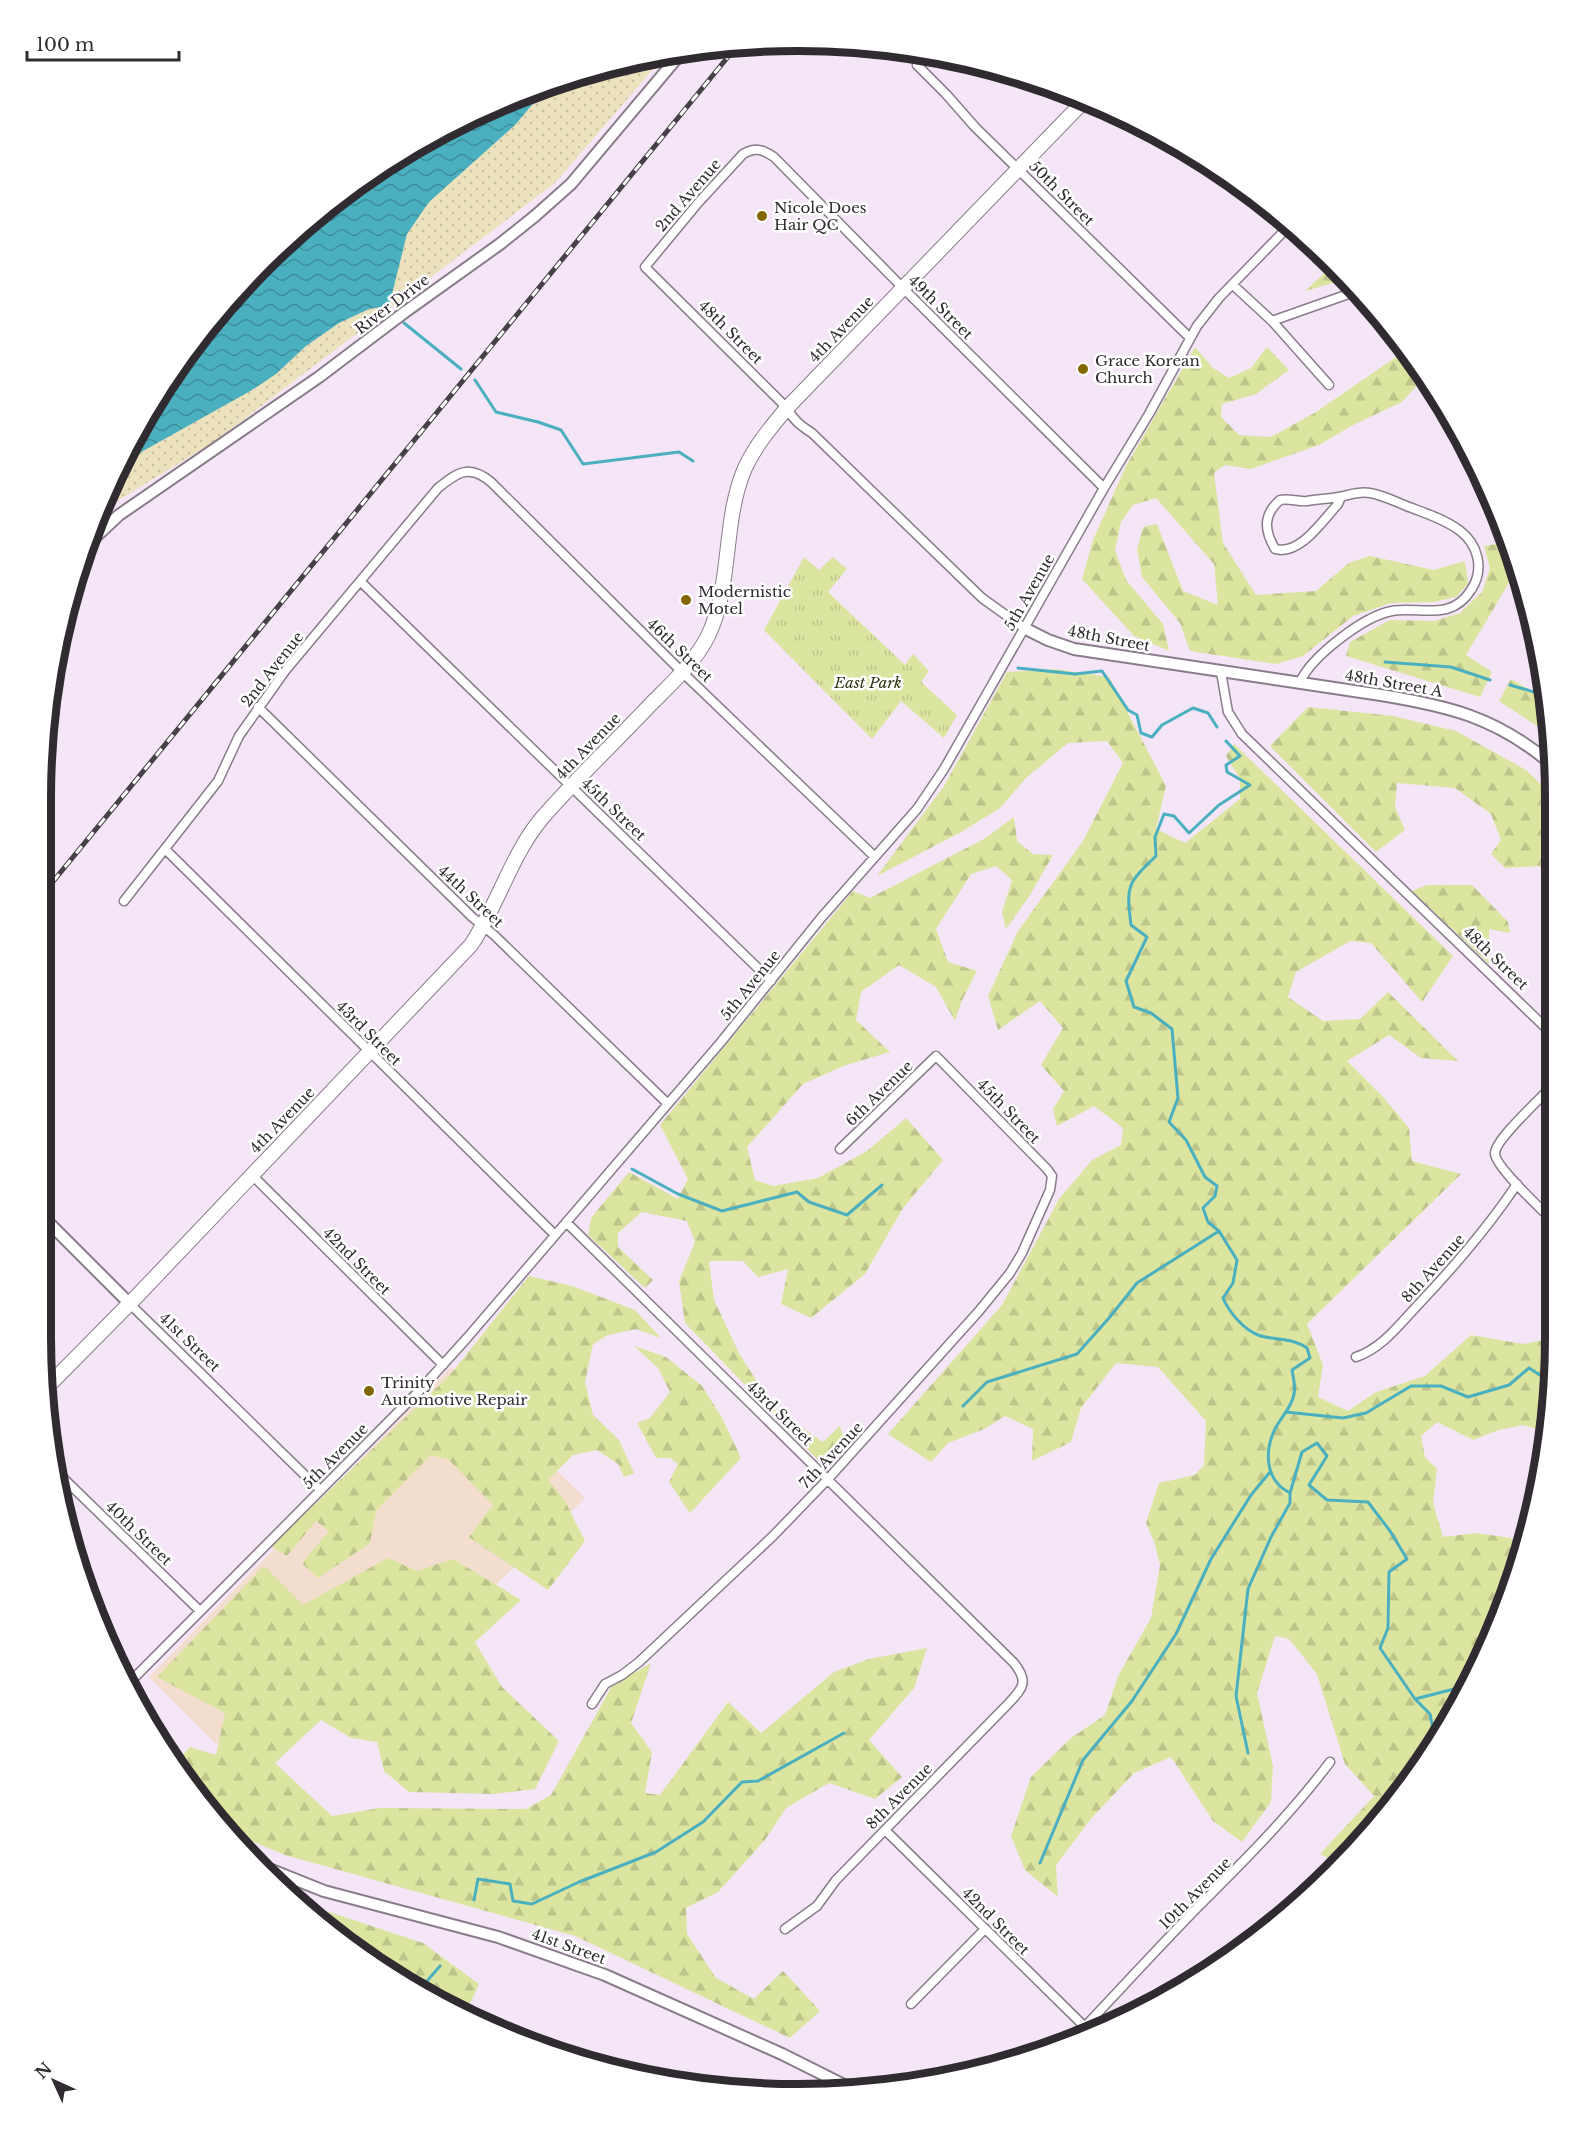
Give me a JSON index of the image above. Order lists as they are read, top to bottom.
{
  "streets": {
    "main road": ["4th Avenue"],
    "street": [
      "50th Street",
      "2nd Avenue",
      "River Drive",
      "49th Street",
      "48th Street",
      "5th Avenue",
      "46th Street",
      "48th Street A",
      "45th Street",
      "44th Street",
      "43rd Street",
      "6th Avenue",
      "42nd Street",
      "8th Avenue",
      "41st Street",
      "7th Avenue",
      "40th Street",
      "10th Avenue"
    ]
  },
  "crossings": [
    ["50th Street", "4th Avenue"],
    ["50th Street", "5th Avenue"],
    ["2nd Avenue", "49th Street"],
    ["2nd Avenue", "48th Street"],
    ["2nd Avenue", "46th Street"],
    ["2nd Avenue", "45th Street"],
    ["2nd Avenue", "44th Street"],
    ["2nd Avenue", "43rd Street"],
    ["49th Street", "4th Avenue"],
    ["49th Street", "5th Avenue"],
    ["4th Avenue", "48th Street"],
    ["4th Avenue", "46th Street"],
    ["4th Avenue", "45th Street"],
    ["4th Avenue", "44th Street"],
    ["4th Avenue", "43rd Street"],
    ["4th Avenue", "42nd Street"],
    ["4th Avenue", "41st Street"],
    ["48th Street", "5th Avenue"],
    ["48th Street", "48th Street A"],
    ["5th Avenue", "46th Street"],
    ["5th Avenue", "45th Street"],
    ["5th Avenue", "44th Street"],
    ["5th Avenue", "43rd Street"],
    ["5th Avenue", "42nd Street"],
    ["5th Avenue", "41st Street"],
    ["5th Avenue", "40th Street"],
    ["45th Street", "6th Avenue"],
    ["45th Street", "7th Avenue"],
    ["43rd Street", "8th Avenue"],
    ["43rd Street", "7th Avenue"],
    ["42nd Street", "8th Avenue"]
  ],
  "parks": ["East Park"],
  "places": [
    "Nicole Does Hair QC",
    "Grace Korean Church",
    "Modernistic Motel",
    "Trinity Automotive Repair"
  ],
  "scale_bar": "100 m",
  "north": "top left"
}
